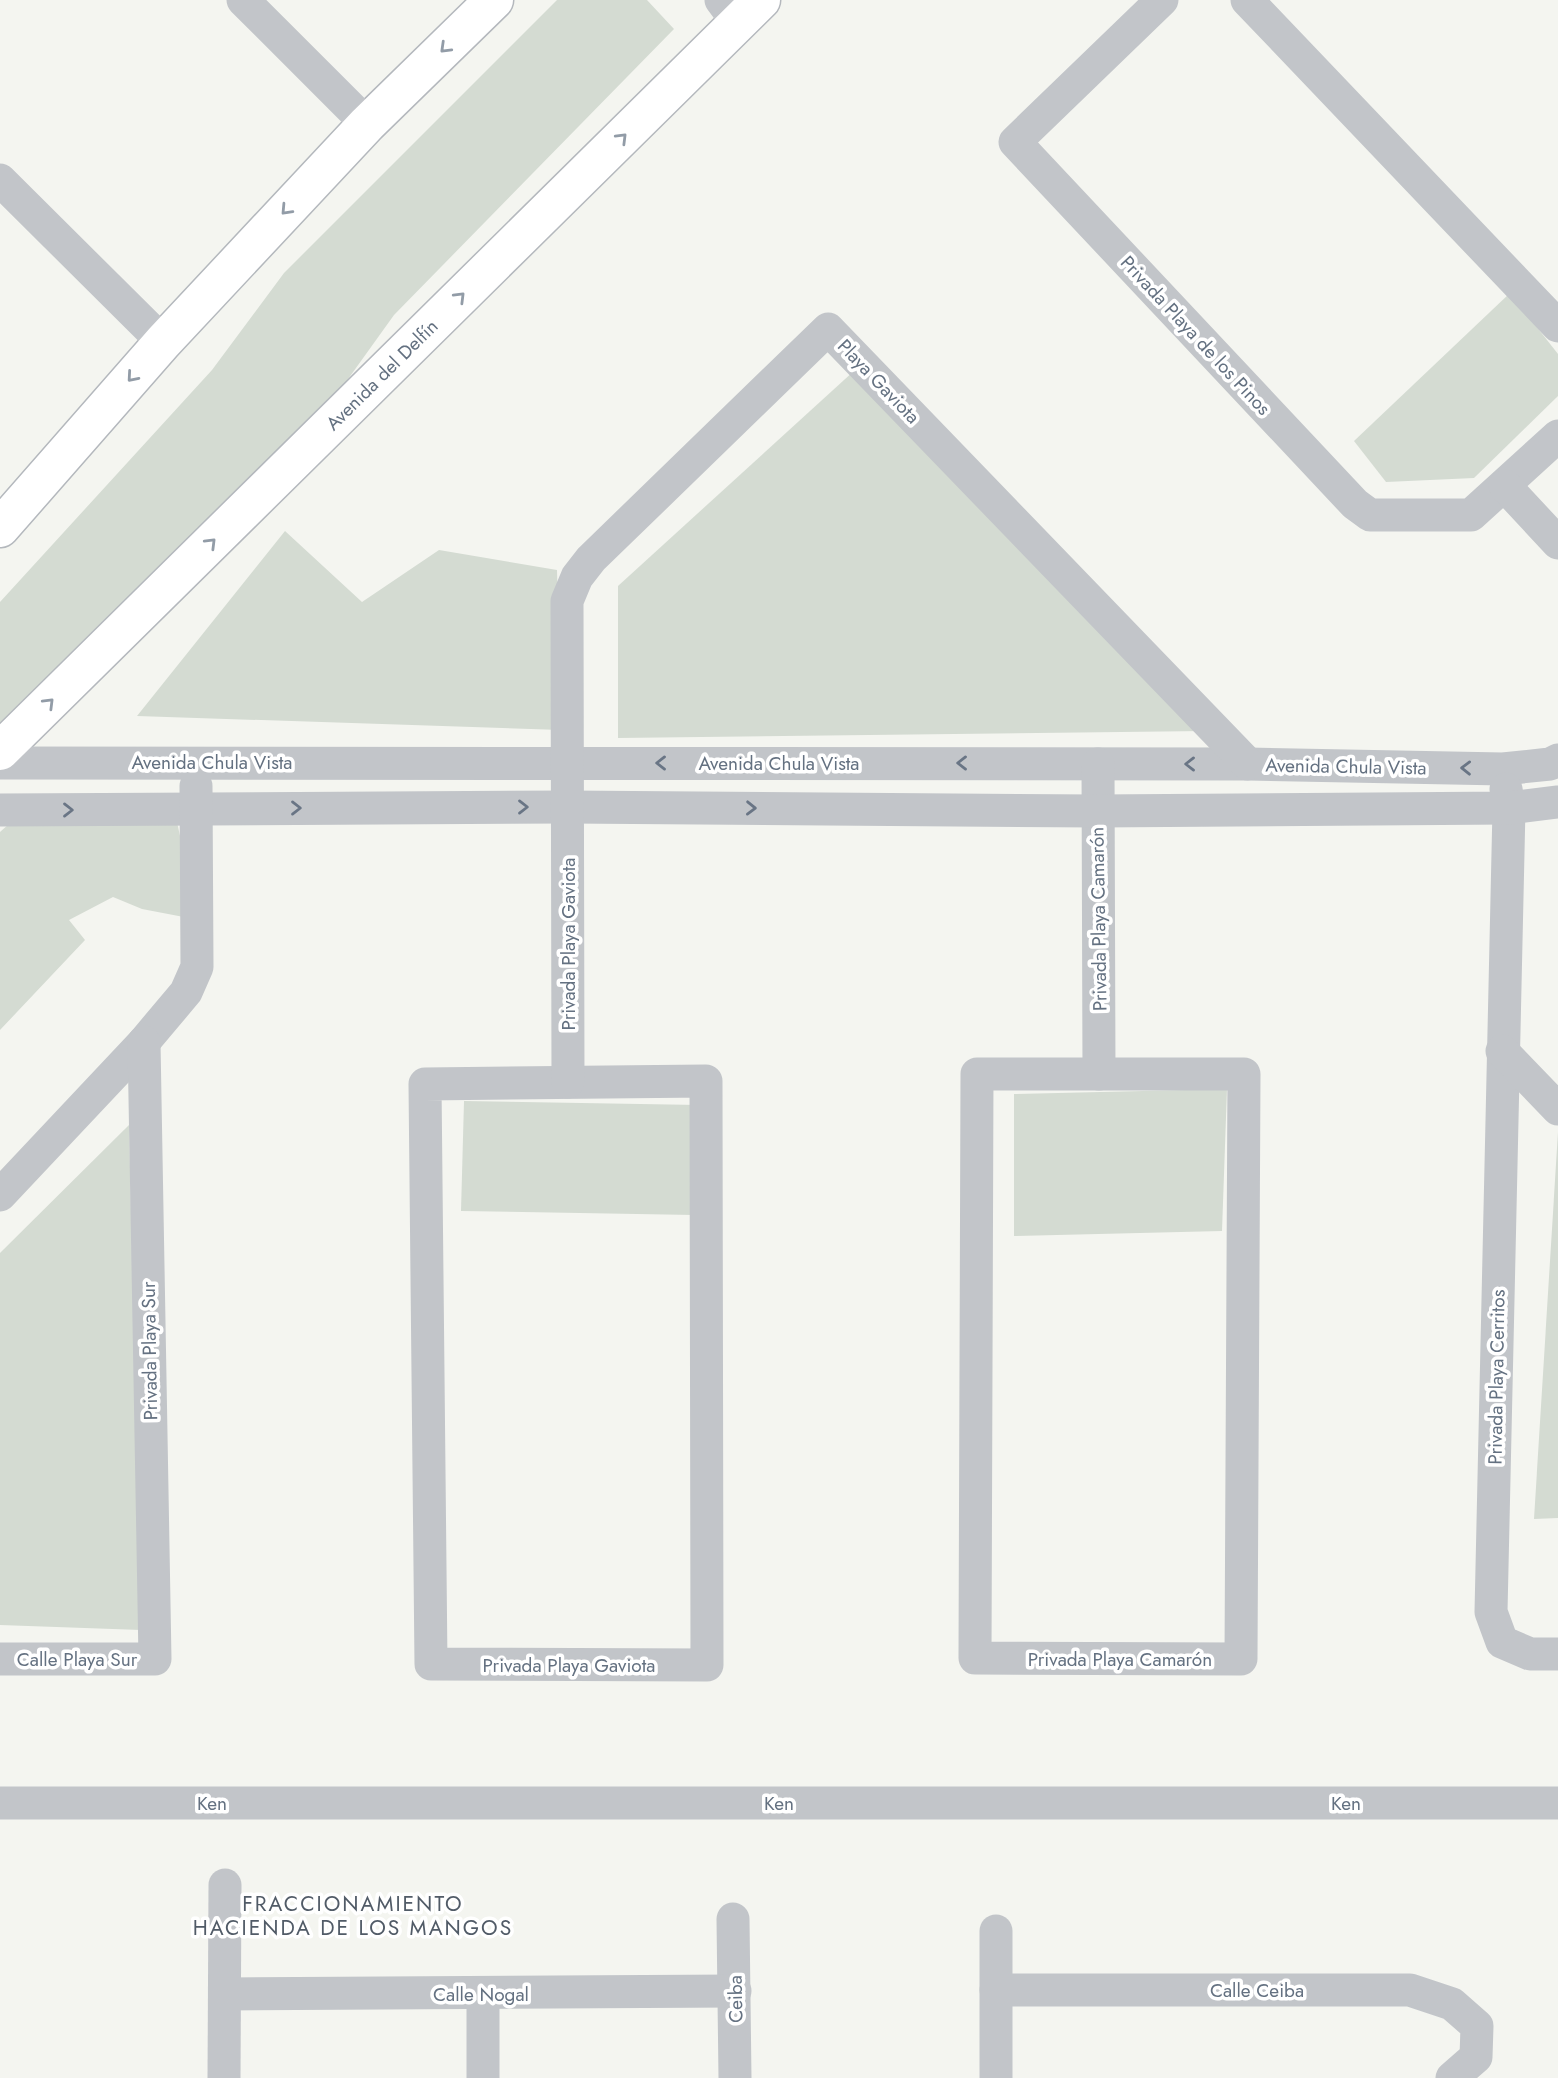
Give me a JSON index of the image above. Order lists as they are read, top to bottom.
{
  "streets": {
    "street": [
      "Privada Playa de los Pinos",
      "Avenida del Delfín",
      "Playa Gaviota",
      "Avenida Chula Vista",
      "Privada Playa Camarón",
      "Privada Playa Gaviota",
      "Privada Playa Sur",
      "Privada Playa Cerritos",
      "Calle Playa Sur",
      "Ken",
      "Calle Ceiba",
      "Calle Nogal",
      "Ceiba"
    ]
  },
  "crossings": [
    ["Playa Gaviota", "Avenida Chula Vista"],
    ["Playa Gaviota", "Privada Playa Gaviota"],
    ["Avenida Chula Vista", "Privada Playa Camarón"],
    ["Avenida Chula Vista", "Privada Playa Cerritos"],
    ["Privada Playa Sur", "Calle Playa Sur"],
    ["Calle Nogal", "Ceiba"]
  ],
  "districts": ["FRACCIONAMIENTO HACIENDA DE LOS MANGOS"]
}
